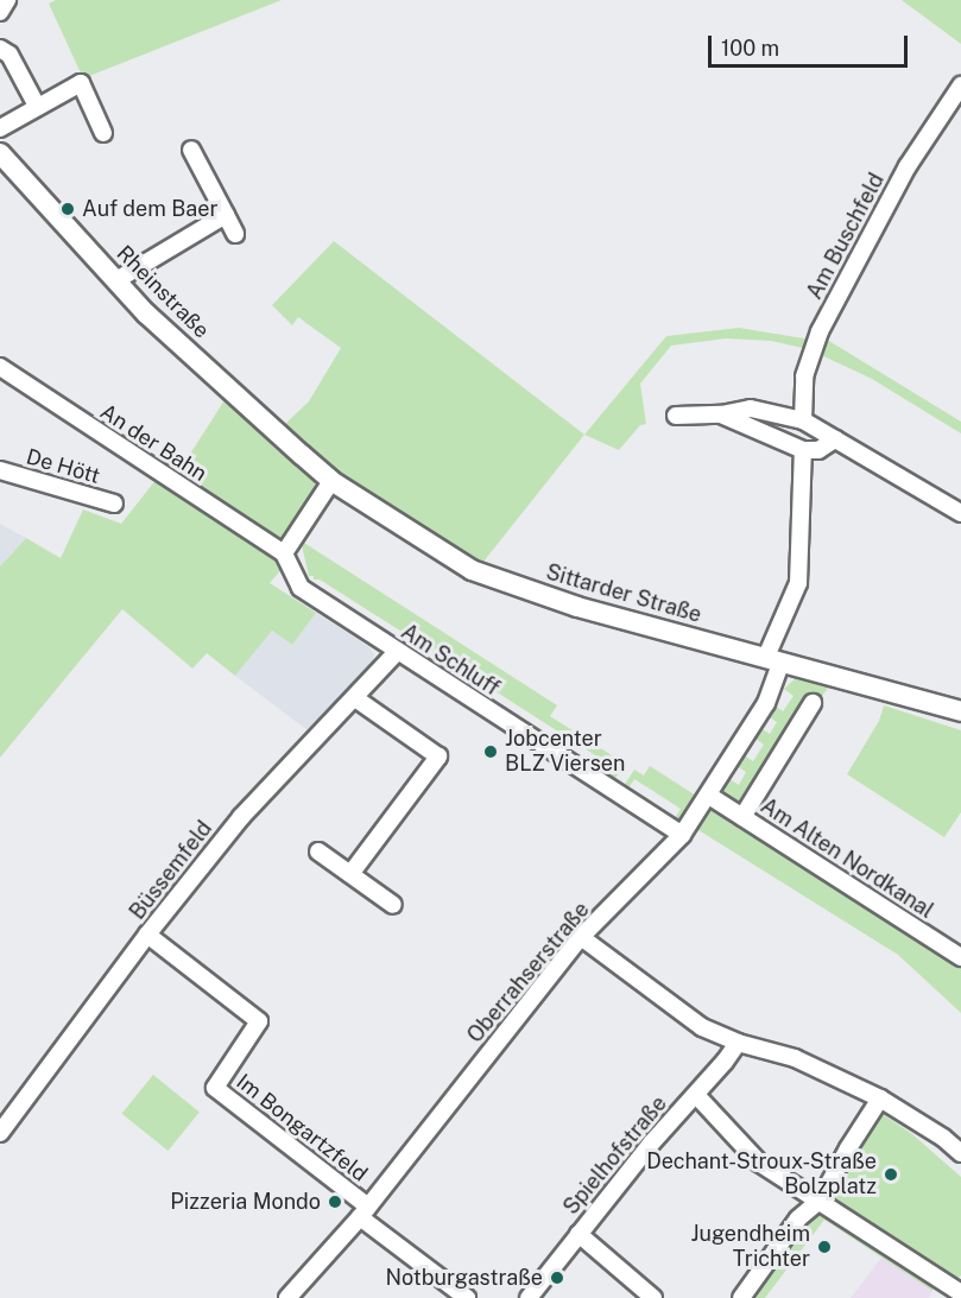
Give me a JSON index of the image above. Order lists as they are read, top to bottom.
{
  "streets": {
    "street": [
      "Am Buschfeld",
      "Rheinstraße",
      "An der Bahn",
      "De Hött",
      "Sittarder Straße",
      "Am Schluff",
      "Am Alten Nordkanal",
      "Büssemfeld",
      "Oberrahserstraße",
      "Im Bongartzfeld",
      "Spielhofstraße"
    ]
  },
  "crossings": [
    ["Rheinstraße", "Sittarder Straße"],
    ["An der Bahn", "Am Schluff"],
    ["Sittarder Straße", "Oberrahserstraße"],
    ["Am Schluff", "Büssemfeld"],
    ["Am Schluff", "Oberrahserstraße"],
    ["Am Alten Nordkanal", "Oberrahserstraße"],
    ["Büssemfeld", "Im Bongartzfeld"],
    ["Oberrahserstraße", "Im Bongartzfeld"]
  ],
  "places": [
    "Auf dem Baer",
    "Jobcenter BLZ Viersen",
    "Dechant-Stroux-Straße Bolzplatz",
    "Pizzeria Mondo",
    "Jugendheim Trichter",
    "Notburgastraße"
  ],
  "scale_bar": "100 m"
}
